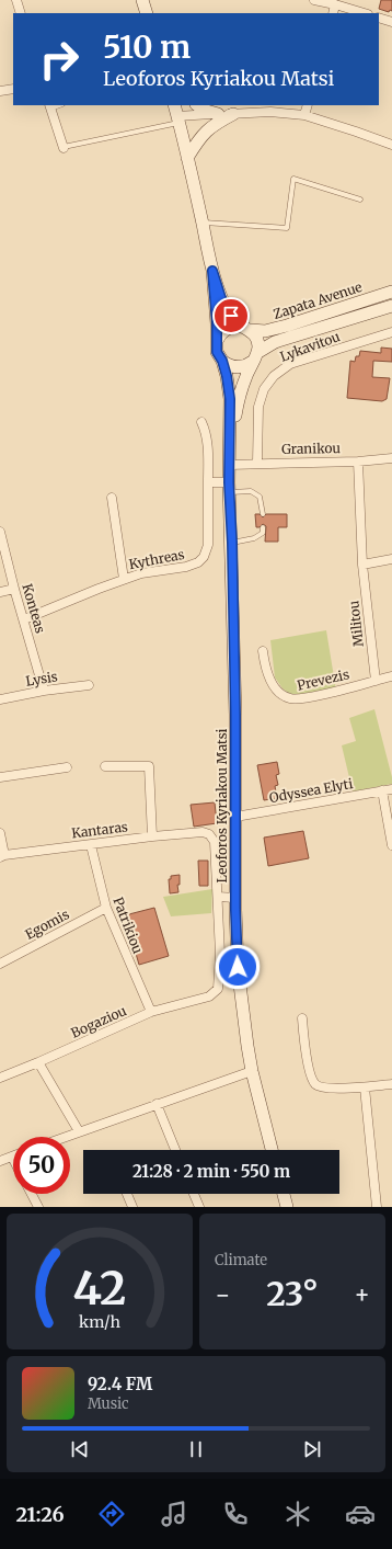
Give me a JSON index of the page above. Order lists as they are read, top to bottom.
{
  "streets": {
    "main road": ["Zapata Avenue", "Leoforos Kyriakou Matsi"],
    "street": [
      "Lykavitou",
      "Granikou",
      "Kythreas",
      "Konteas",
      "Militou",
      "Lysis",
      "Prevezis",
      "Odyssea Elyti",
      "Kantaras",
      "Egomis",
      "Patrikiou",
      "Bogaziou"
    ]
  },
  "crossings": [
    ["Zapata Avenue", "Leoforos Kyriakou Matsi"],
    ["Lykavitou", "Granikou"],
    ["Granikou", "Militou"],
    ["Granikou", "Leoforos Kyriakou Matsi"],
    ["Kythreas", "Konteas"],
    ["Konteas", "Lysis"],
    ["Militou", "Prevezis"],
    ["Odyssea Elyti", "Leoforos Kyriakou Matsi"],
    ["Kantaras", "Patrikiou"],
    ["Kantaras", "Bogaziou"],
    ["Egomis", "Patrikiou"],
    ["Patrikiou", "Bogaziou"]
  ],
  "page": {
    "turn": ["510 m", "Leoforos Kyriakou Matsi"],
    "limit": "50",
    "trip": "21:28 · 2 min · 550 m",
    "tile": "Climate",
    "heat": ["−", "23°", "+"],
    "song": ["92.4 FM", "Music"],
    "tabs": "21:26",
    "gauge": ["42", "km/h"]
  }
}
